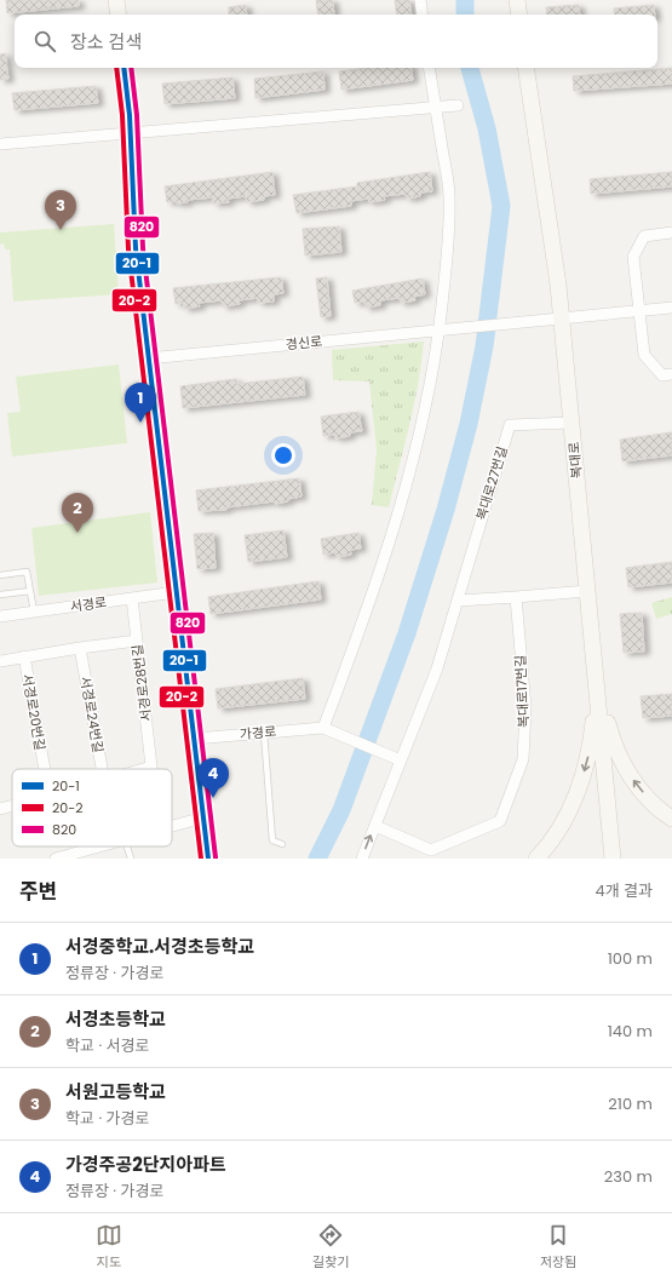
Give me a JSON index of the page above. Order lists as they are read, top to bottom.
{
  "streets": {
    "street": [
      "경신로",
      "복대로",
      "복대로27번길",
      "서경로",
      "서경로28번길",
      "복대로17번길",
      "서경로20번길",
      "서경로24번길",
      "가경로"
    ]
  },
  "crossings": [
    ["경신로", "복대로"],
    ["복대로", "복대로27번길"],
    ["서경로", "서경로28번길"]
  ],
  "lines": ["transit line 20-1", "transit line 20-2", "transit line 820"],
  "legend": ["20-1", "20-2", "820"],
  "page": {
    "search": "장소 검색",
    "pins": [
      "3",
      "1",
      "2",
      "4"
    ],
    "heading": ["주변", "4개 결과"],
    "list": [
      {
        "mark": "1",
        "name": "서경중학교.서경초등학교",
        "note": "정류장 · 가경로",
        "value": "100 m"
      },
      {
        "mark": "2",
        "name": "서경초등학교",
        "note": "학교 · 서경로",
        "value": "140 m"
      },
      {
        "mark": "3",
        "name": "서원고등학교",
        "note": "학교 · 가경로",
        "value": "210 m"
      },
      {
        "mark": "4",
        "name": "가경주공2단지아파트",
        "note": "정류장 · 가경로",
        "value": "230 m"
      }
    ],
    "nav": ["지도", "길찾기", "저장됨"]
  }
}
